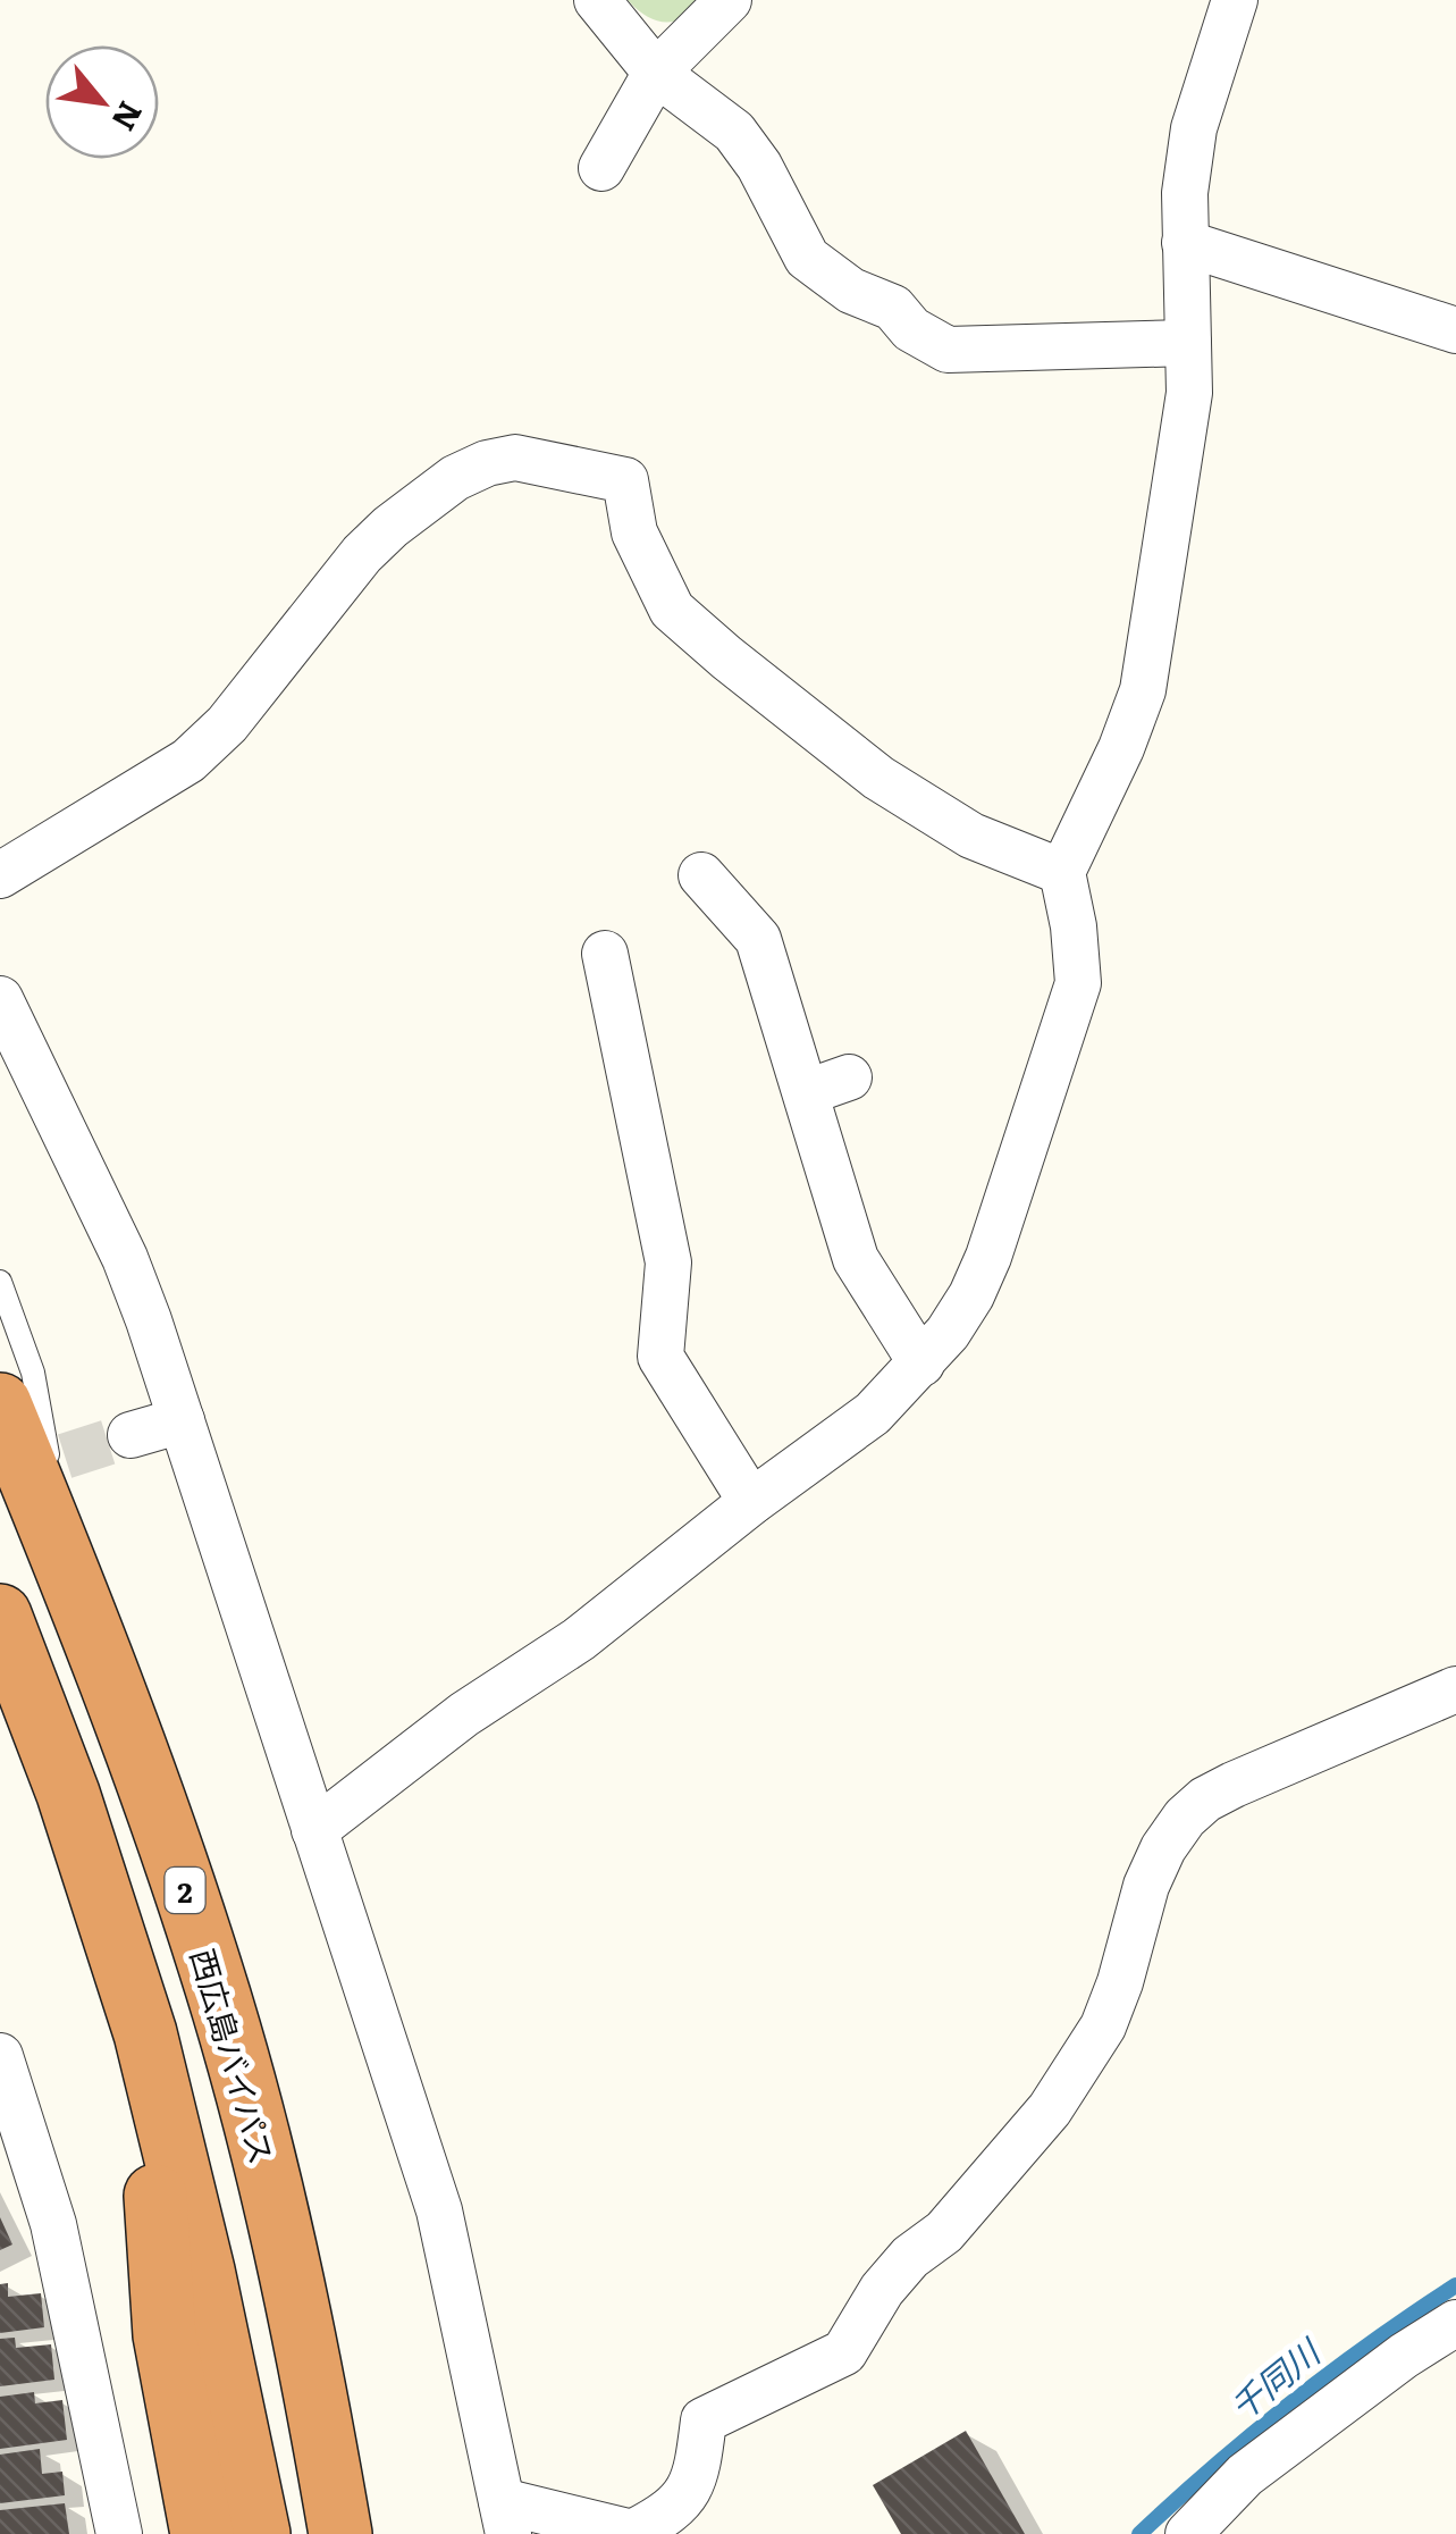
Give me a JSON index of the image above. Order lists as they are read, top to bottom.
{
  "streets": {
    "highway": ["2", "西広島バイパス"]
  },
  "crossings": [
    ["2", "西広島バイパス"]
  ],
  "water": ["千同川"],
  "north": "bottom right"
}
